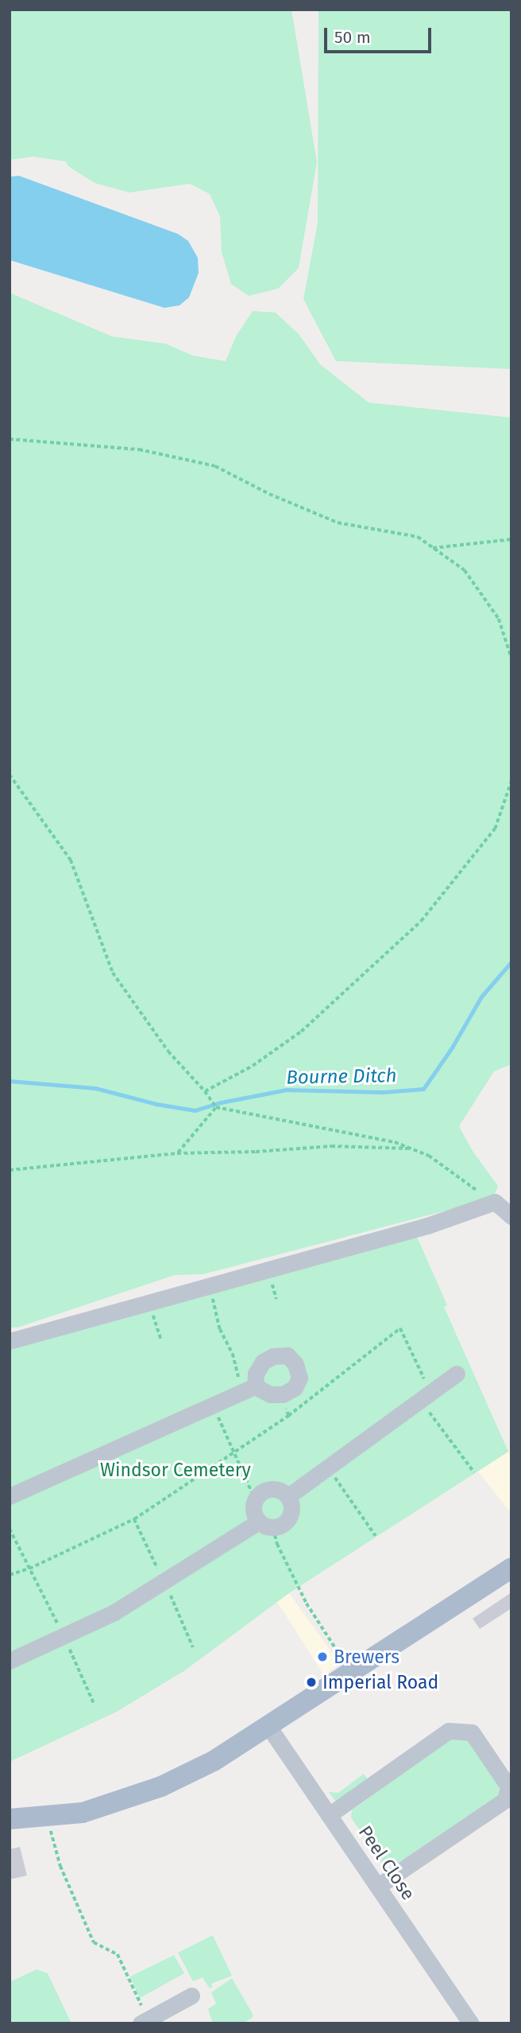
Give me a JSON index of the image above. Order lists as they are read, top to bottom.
{
  "streets": {
    "street": ["Peel Close"]
  },
  "water": ["Bourne Ditch"],
  "parks": ["Windsor Cemetery"],
  "places": ["Brewers", "Imperial Road"],
  "scale_bar": "50 m"
}
